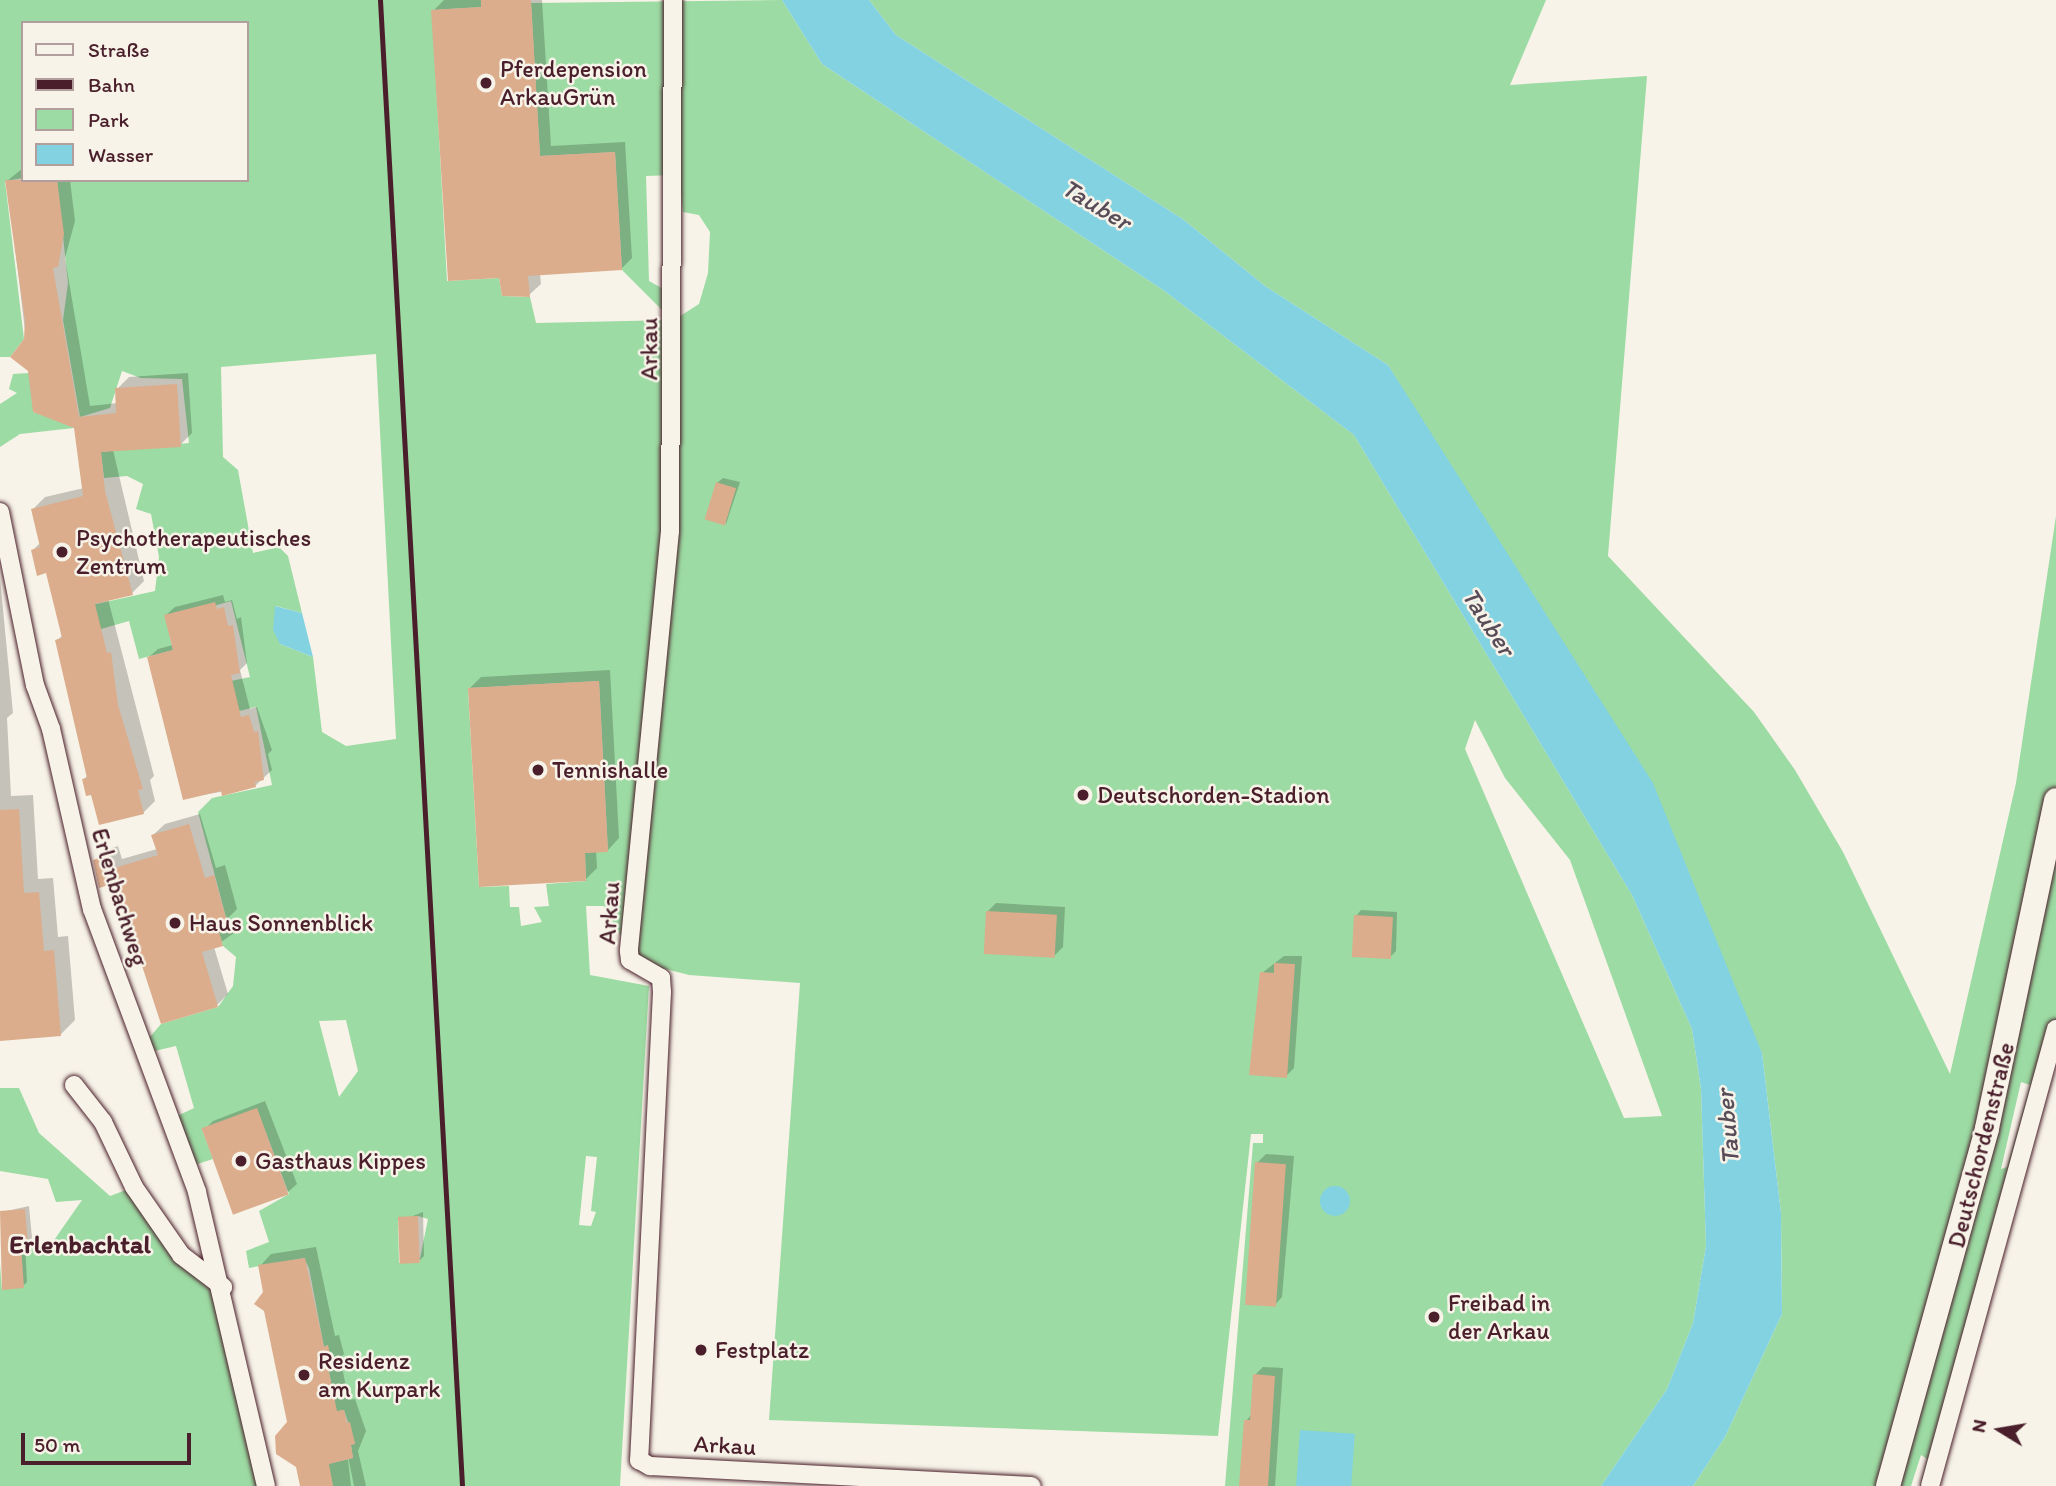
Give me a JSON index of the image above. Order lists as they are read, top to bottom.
{
  "streets": {
    "street": ["Arkau", "Erlenbachweg", "Deutschordenstraße"]
  },
  "districts": ["Erlenbachtal"],
  "water": ["Tauber"],
  "places": [
    "Pferdepension ArkauGrün",
    "Psychotherapeutisches Zentrum",
    "Tennishalle",
    "Deutschorden-Stadion",
    "Haus Sonnenblick",
    "Gasthaus Kippes",
    "Freibad in der Arkau",
    "Festplatz",
    "Residenz am Kurpark"
  ],
  "legend": [
    "Straße",
    "Bahn",
    "Park",
    "Wasser"
  ],
  "scale_bar": "50 m",
  "north": "left"
}
